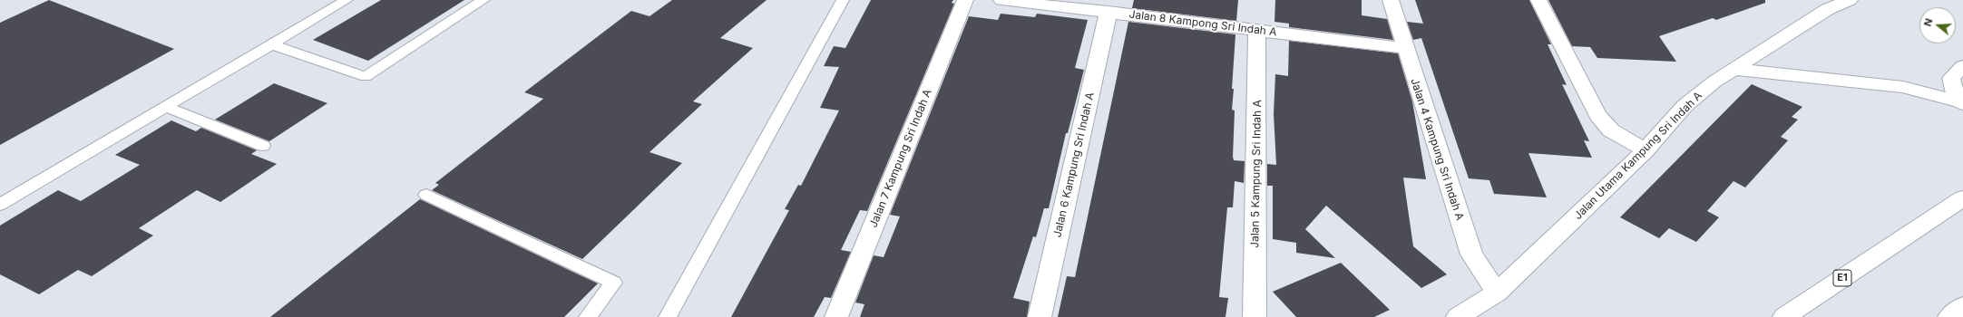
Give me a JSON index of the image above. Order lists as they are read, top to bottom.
{
  "streets": {
    "main road": [
      "Jalan 8 Kampong Sri Indah A",
      "Jalan 4 Kampung Sri Indah A",
      "Jalan Utama Kampung Sri Indah A",
      "Jalan 7 Kampung Sri Indah A",
      "Jalan 6 Kampung Sri Indah A",
      "Jalan 5 Kampung Sri Indah A",
      "E1"
    ]
  },
  "crossings": [
    ["Jalan 8 Kampong Sri Indah A", "Jalan 4 Kampung Sri Indah A"],
    ["Jalan 8 Kampong Sri Indah A", "Jalan 6 Kampung Sri Indah A"],
    ["Jalan 8 Kampong Sri Indah A", "Jalan 5 Kampung Sri Indah A"],
    ["Jalan 4 Kampung Sri Indah A", "Jalan Utama Kampung Sri Indah A"]
  ],
  "north": "left"
}
